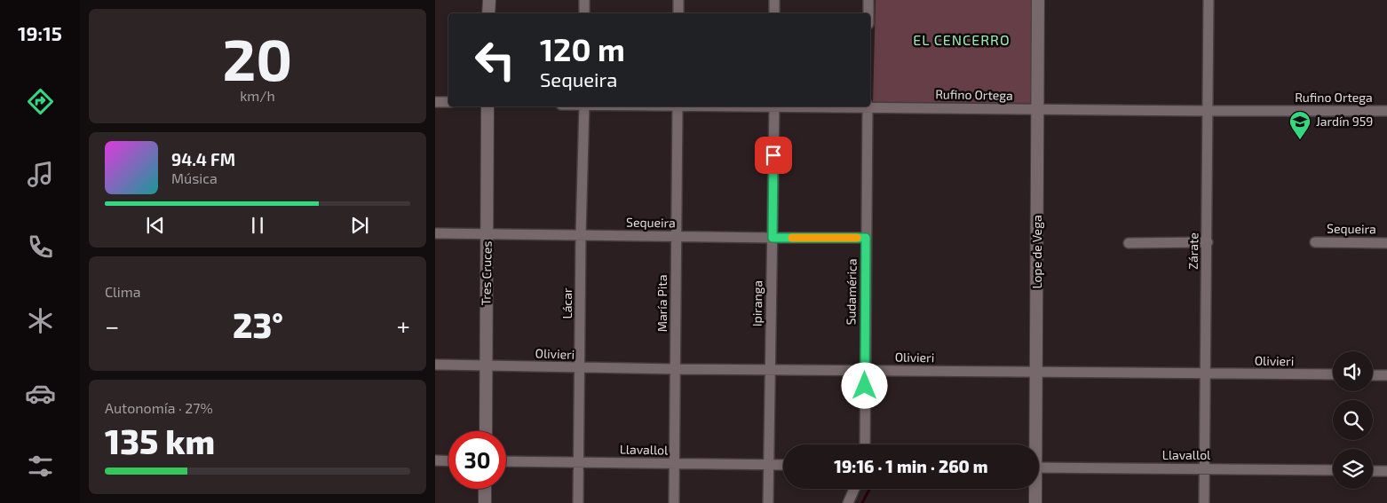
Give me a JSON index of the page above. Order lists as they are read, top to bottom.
{
  "streets": {
    "street": [
      "Rufino Ortega",
      "Sequeira",
      "Zárate",
      "Lope de Vega",
      "Tres Cruces",
      "Sudamérica",
      "Lácar",
      "María Pita",
      "Ipiranga",
      "Olivieri",
      "Llavallol"
    ]
  },
  "crossings": [
    ["Rufino Ortega", "Zárate"],
    ["Rufino Ortega", "Lope de Vega"],
    ["Sequeira", "Tres Cruces"],
    ["Sequeira", "Sudamérica"],
    ["Sequeira", "Lácar"],
    ["Sequeira", "María Pita"],
    ["Sequeira", "Ipiranga"],
    ["Zárate", "Olivieri"],
    ["Zárate", "Llavallol"],
    ["Lope de Vega", "Olivieri"],
    ["Tres Cruces", "Olivieri"],
    ["Sudamérica", "Olivieri"],
    ["Lácar", "Olivieri"],
    ["Lácar", "Llavallol"],
    ["María Pita", "Olivieri"],
    ["María Pita", "Llavallol"],
    ["Ipiranga", "Olivieri"],
    ["Ipiranga", "Llavallol"]
  ],
  "districts": ["EL CENCERRO"],
  "places": {
    "school or university": ["Jardín 959"]
  },
  "page": {
    "tabs": "19:15",
    "tile": [
      ["20", "km/h"],
      "Clima",
      ["Autonomía · 27%", "135 km"]
    ],
    "turn": ["120 m", "Sequeira"],
    "song": ["94.4 FM", "Música"],
    "heat": ["−", "23°", "+"],
    "limit": "30",
    "trip": "19:16 · 1 min · 260 m"
  }
}
